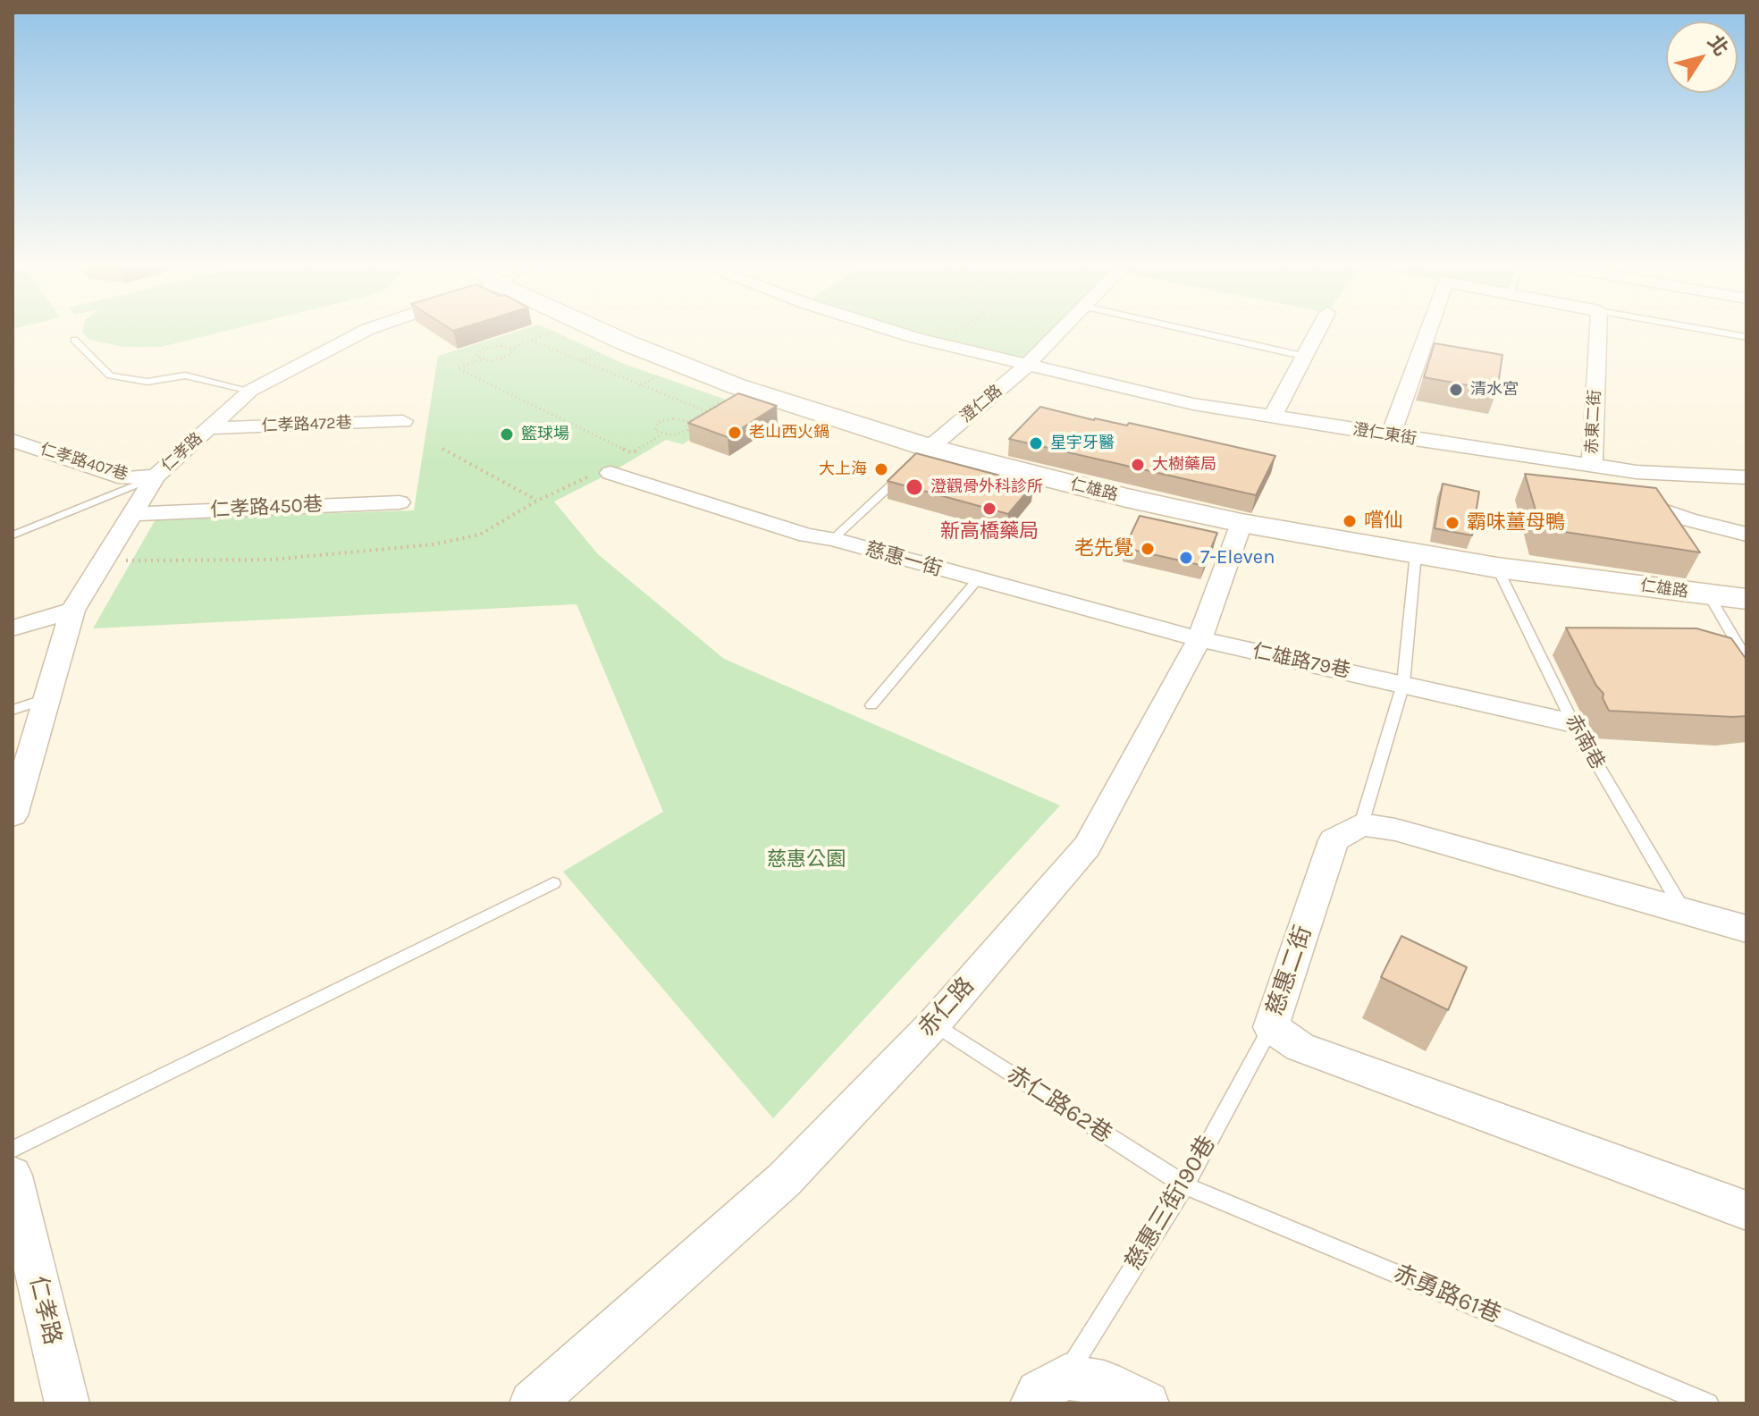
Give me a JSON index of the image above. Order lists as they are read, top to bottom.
{
  "streets": {
    "street": [
      "澄仁路",
      "赤東二街",
      "仁孝路472巷",
      "澄仁東街",
      "仁孝路",
      "仁孝路407巷",
      "仁雄路",
      "仁孝路450巷",
      "慈惠一街",
      "仁雄路79巷",
      "慈惠二街",
      "赤仁路"
    ],
    "lane": [
      "赤南巷",
      "赤仁路62巷",
      "慈惠三街190巷",
      "赤勇路61巷"
    ]
  },
  "crossings": [
    ["澄仁路", "澄仁東街"],
    ["澄仁路", "仁雄路"],
    ["赤東二街", "澄仁東街"],
    ["仁孝路472巷", "仁孝路"],
    ["仁孝路", "仁孝路407巷"],
    ["仁孝路", "仁孝路450巷"],
    ["仁雄路", "赤南巷"],
    ["仁雄路", "赤仁路"],
    ["慈惠一街", "仁雄路79巷"],
    ["慈惠一街", "赤仁路"],
    ["仁雄路79巷", "赤南巷"],
    ["仁雄路79巷", "赤仁路"],
    ["慈惠二街", "慈惠三街190巷"],
    ["赤仁路", "赤仁路62巷"],
    ["赤仁路62巷", "慈惠三街190巷"],
    ["赤仁路62巷", "赤勇路61巷"],
    ["慈惠三街190巷", "赤勇路61巷"]
  ],
  "parks": ["慈惠公園"],
  "places": [
    "清水宮",
    "老山西火鍋",
    "籃球場",
    "星宇牙醫",
    "大樹藥局",
    "大上海",
    "澄觀骨外科診所",
    "新高橋藥局",
    "嚐仙",
    "霸味薑母鴨",
    "老先覺",
    "7-Eleven"
  ],
  "north": "top right"
}
